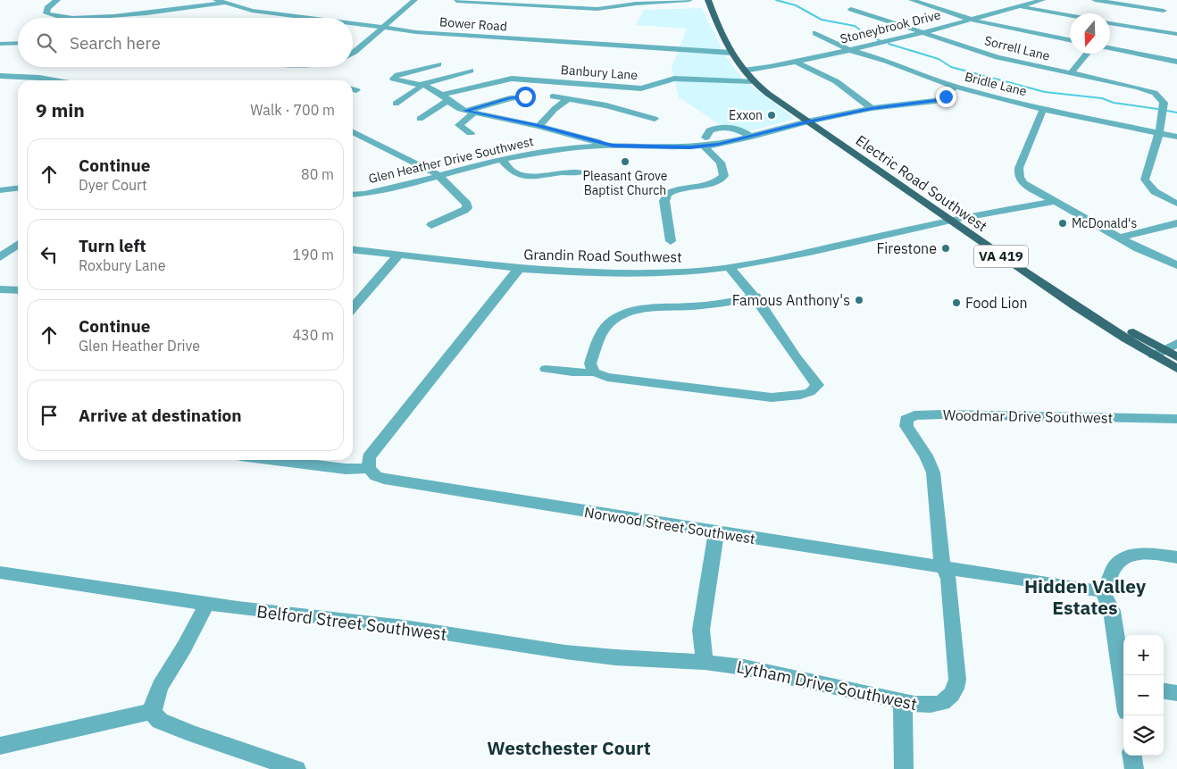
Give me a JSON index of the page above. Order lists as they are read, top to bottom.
{
  "streets": {
    "main road": ["Electric Road Southwest", "VA 419"],
    "street": [
      "Bower Road",
      "Stoneybrook Drive",
      "Sorrell Lane",
      "Banbury Lane",
      "Bridle Lane",
      "Glen Heather Drive Southwest",
      "Grandin Road Southwest",
      "Woodmar Drive Southwest",
      "Norwood Street Southwest",
      "Belford Street Southwest",
      "Lytham Drive Southwest"
    ]
  },
  "crossings": [
    ["Bower Road", "VA 419"],
    ["Stoneybrook Drive", "Sorrell Lane"],
    ["Stoneybrook Drive", "Bridle Lane"],
    ["Stoneybrook Drive", "VA 419"],
    ["Sorrell Lane", "Bridle Lane"],
    ["Banbury Lane", "VA 419"],
    ["Electric Road Southwest", "Grandin Road Southwest"],
    ["Electric Road Southwest", "VA 419"],
    ["Woodmar Drive Southwest", "Lytham Drive Southwest"],
    ["Norwood Street Southwest", "Lytham Drive Southwest"],
    ["Belford Street Southwest", "Lytham Drive Southwest"]
  ],
  "districts": ["Hidden Valley Estates", "Westchester Court"],
  "places": [
    "Exxon",
    "Pleasant Grove Baptist Church",
    "McDonald's",
    "Firestone",
    "Famous Anthony's",
    "Food Lion"
  ],
  "north": "bottom",
  "page": {
    "search": "Search here",
    "heading": ["9 min", "Walk · 700 m"],
    "list": [
      ["Continue", "Dyer Court", "80 m"],
      ["Turn left", "Roxbury Lane", "190 m"],
      ["Continue", "Glen Heather Drive", "430 m"],
      "Arrive at destination"
    ],
    "map_buttons": ["+", "−"]
  }
}
